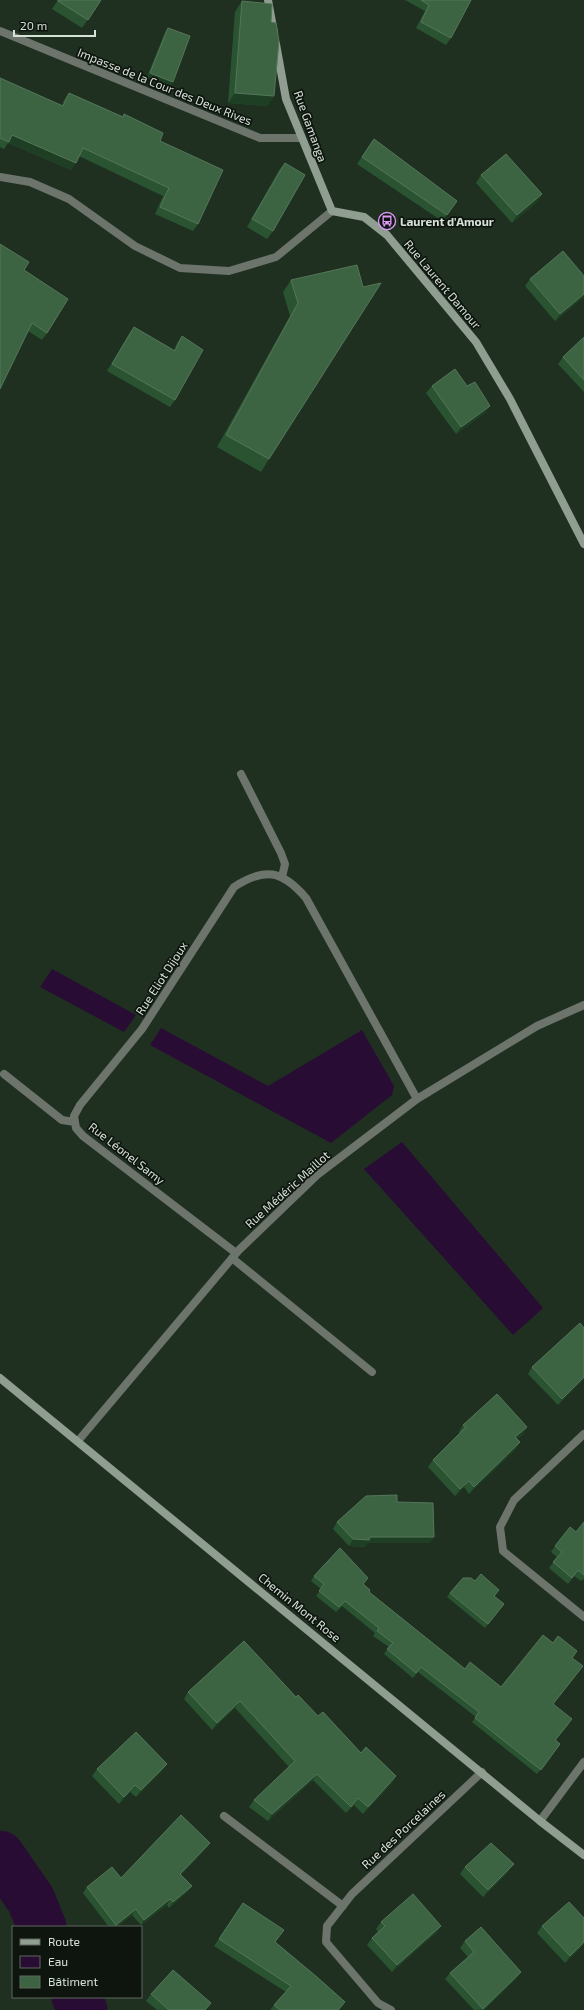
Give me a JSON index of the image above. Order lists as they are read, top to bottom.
{
  "streets": {
    "street": [
      "Impasse de la Cour des Deux Rives",
      "Rue Gamanga",
      "Rue Laurent Damour",
      "Rue Eliot Dijoux",
      "Rue Léonel Samy",
      "Rue Médéric Maillot",
      "Chemin Mont Rose",
      "Rue des Porcelaines"
    ]
  },
  "crossings": [
    ["Impasse de la Cour des Deux Rives", "Rue Gamanga"],
    ["Rue Gamanga", "Rue Laurent Damour"],
    ["Rue Eliot Dijoux", "Rue Léonel Samy"],
    ["Rue Léonel Samy", "Rue Médéric Maillot"],
    ["Rue Médéric Maillot", "Chemin Mont Rose"],
    ["Chemin Mont Rose", "Rue des Porcelaines"]
  ],
  "places": {
    "bus stop": ["Laurent d'Amour"]
  },
  "legend": ["Route", "Eau", "Bâtiment"],
  "scale_bar": "20 m"
}
